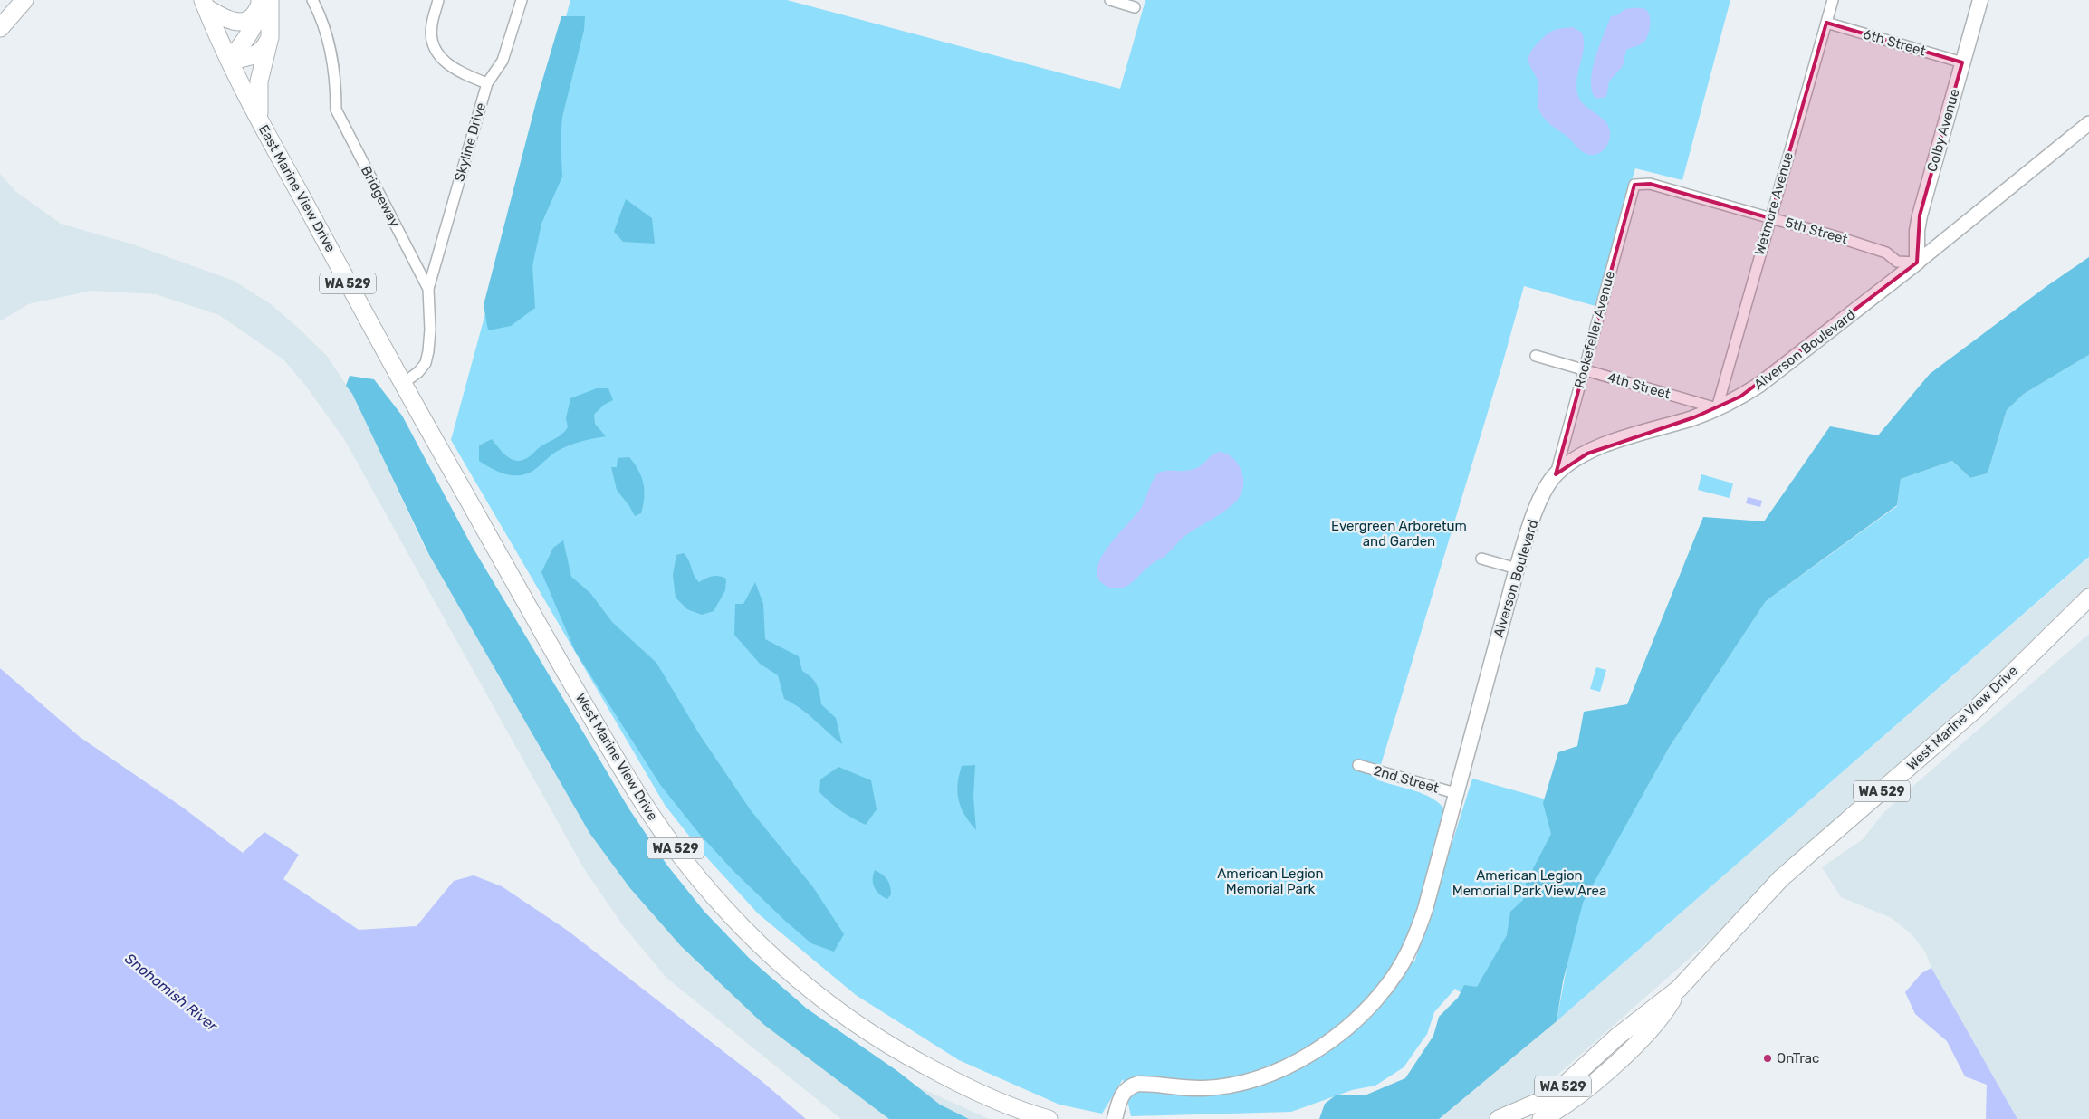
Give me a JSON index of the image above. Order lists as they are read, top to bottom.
{
  "streets": {
    "main road": [
      "Colby Avenue",
      "East Marine View Drive",
      "WA 529",
      "Alverson Boulevard",
      "West Marine View Drive"
    ],
    "street": [
      "6th Street",
      "Skyline Drive",
      "Bridgeway",
      "Wetmore Avenue",
      "5th Street",
      "Rockefeller Avenue",
      "4th Street",
      "2nd Street"
    ]
  },
  "crossings": [
    ["6th Street", "Colby Avenue"],
    ["6th Street", "Wetmore Avenue"],
    ["Colby Avenue", "5th Street"],
    ["Colby Avenue", "Alverson Boulevard"],
    ["Skyline Drive", "Bridgeway"],
    ["East Marine View Drive", "Bridgeway"],
    ["East Marine View Drive", "West Marine View Drive"],
    ["Wetmore Avenue", "5th Street"],
    ["Wetmore Avenue", "Alverson Boulevard"],
    ["Wetmore Avenue", "4th Street"],
    ["5th Street", "Rockefeller Avenue"],
    ["5th Street", "Alverson Boulevard"],
    ["Rockefeller Avenue", "Alverson Boulevard"],
    ["Rockefeller Avenue", "4th Street"],
    ["Alverson Boulevard", "4th Street"],
    ["Alverson Boulevard", "2nd Street"]
  ],
  "water": ["Snohomish River"],
  "parks": ["Evergreen Arboretum and Garden", "American Legion Memorial Park", "American Legion Memorial Park View Area"],
  "places": ["OnTrac"]
}
